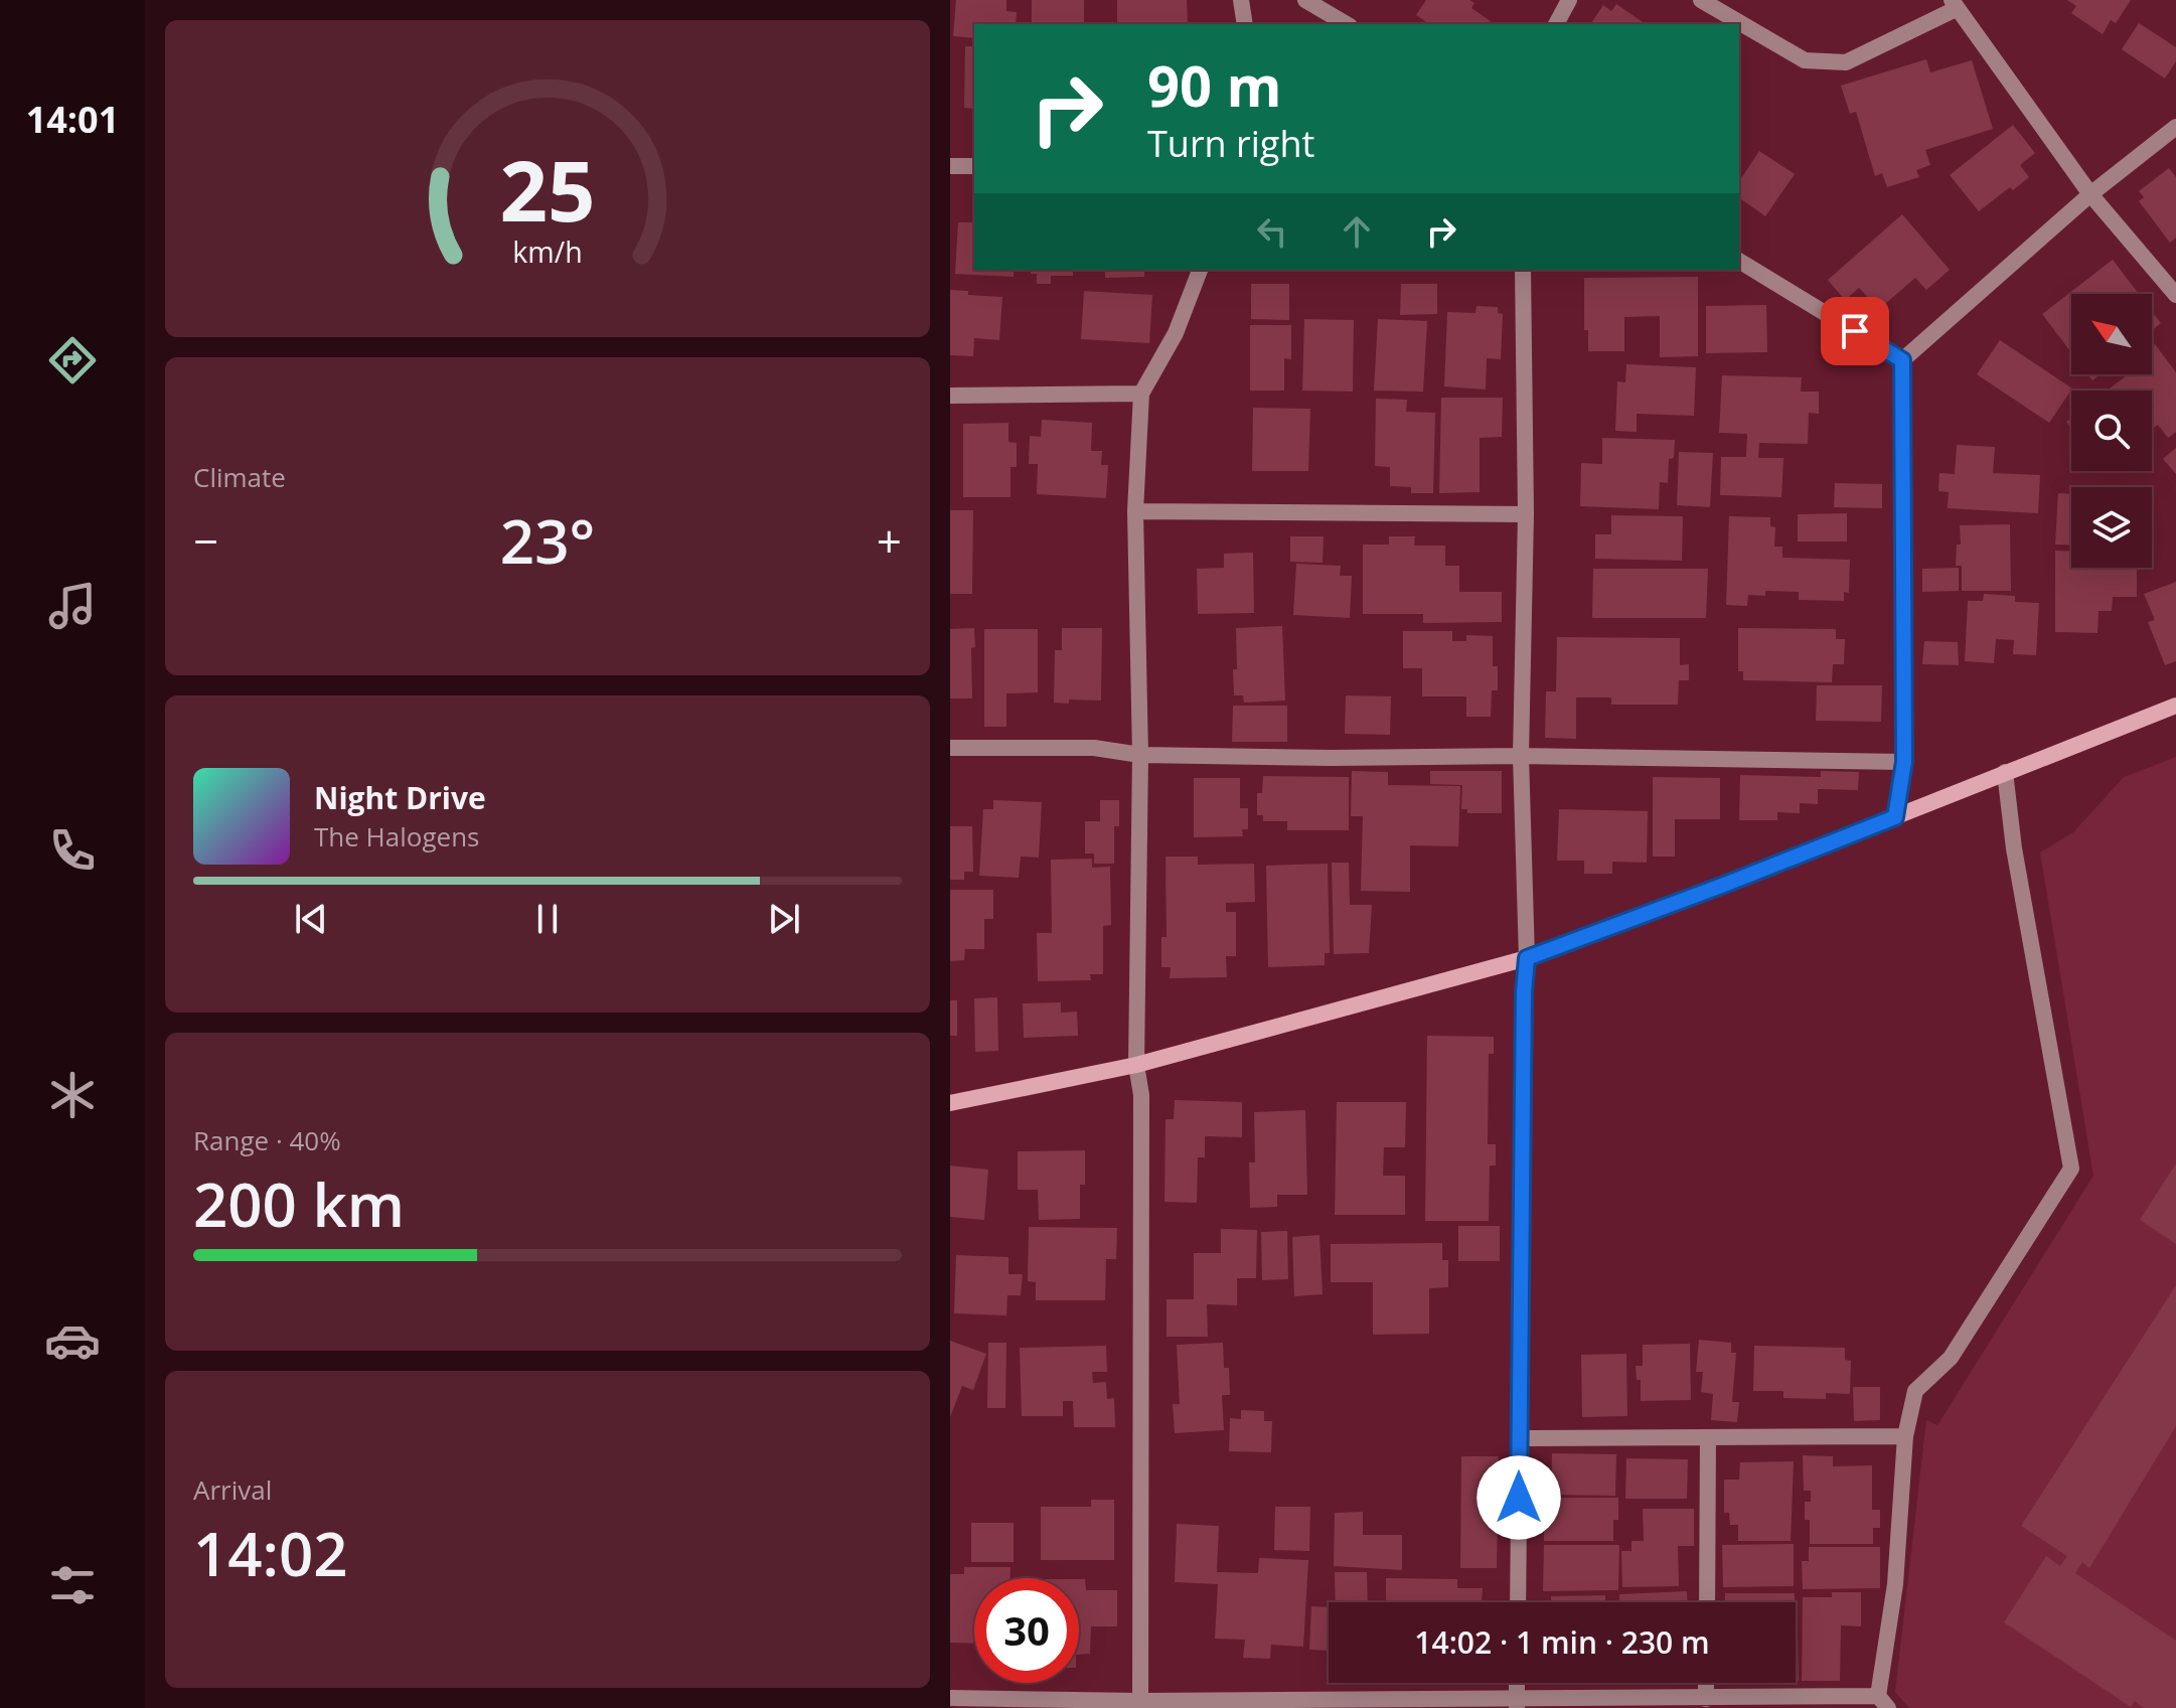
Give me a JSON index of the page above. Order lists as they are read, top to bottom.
{
  "north": "top left",
  "page": {
    "tabs": "14:01",
    "turn": ["90 m", "Turn right"],
    "tile": [
      "Climate",
      ["Range · 40%", "200 km"],
      ["Arrival", "14:02"]
    ],
    "heat": ["−", "23°", "+"],
    "song": ["Night Drive", "The Halogens"],
    "limit": "30",
    "trip": "14:02 · 1 min · 230 m",
    "gauge": ["25", "km/h"]
  }
}
